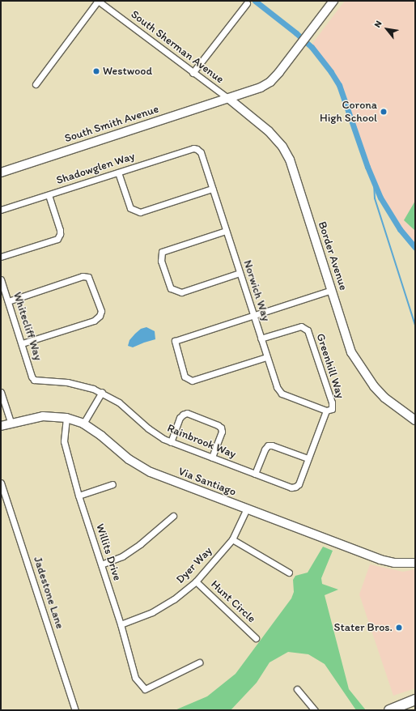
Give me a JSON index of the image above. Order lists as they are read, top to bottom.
{
  "streets": {
    "street": [
      "South Sherman Avenue",
      "South Smith Avenue",
      "Shadowglen Way",
      "Border Avenue",
      "Norwich Way",
      "Whitecliff Way",
      "Greenhill Way",
      "Rainbrook Way",
      "Via Santiago",
      "Willits Drive",
      "Dyer Way",
      "Jadestone Lane",
      "Hunt Circle"
    ]
  },
  "crossings": [
    ["South Sherman Avenue", "South Smith Avenue"],
    ["South Sherman Avenue", "Border Avenue"],
    ["South Smith Avenue", "Border Avenue"],
    ["Shadowglen Way", "Norwich Way"],
    ["Norwich Way", "Greenhill Way"],
    ["Whitecliff Way", "Rainbrook Way"],
    ["Greenhill Way", "Rainbrook Way"],
    ["Via Santiago", "Willits Drive"],
    ["Via Santiago", "Dyer Way"],
    ["Willits Drive", "Dyer Way"],
    ["Dyer Way", "Hunt Circle"]
  ],
  "places": ["Westwood", "Corona High School", "Stater Bros."],
  "north": "top left"
}
